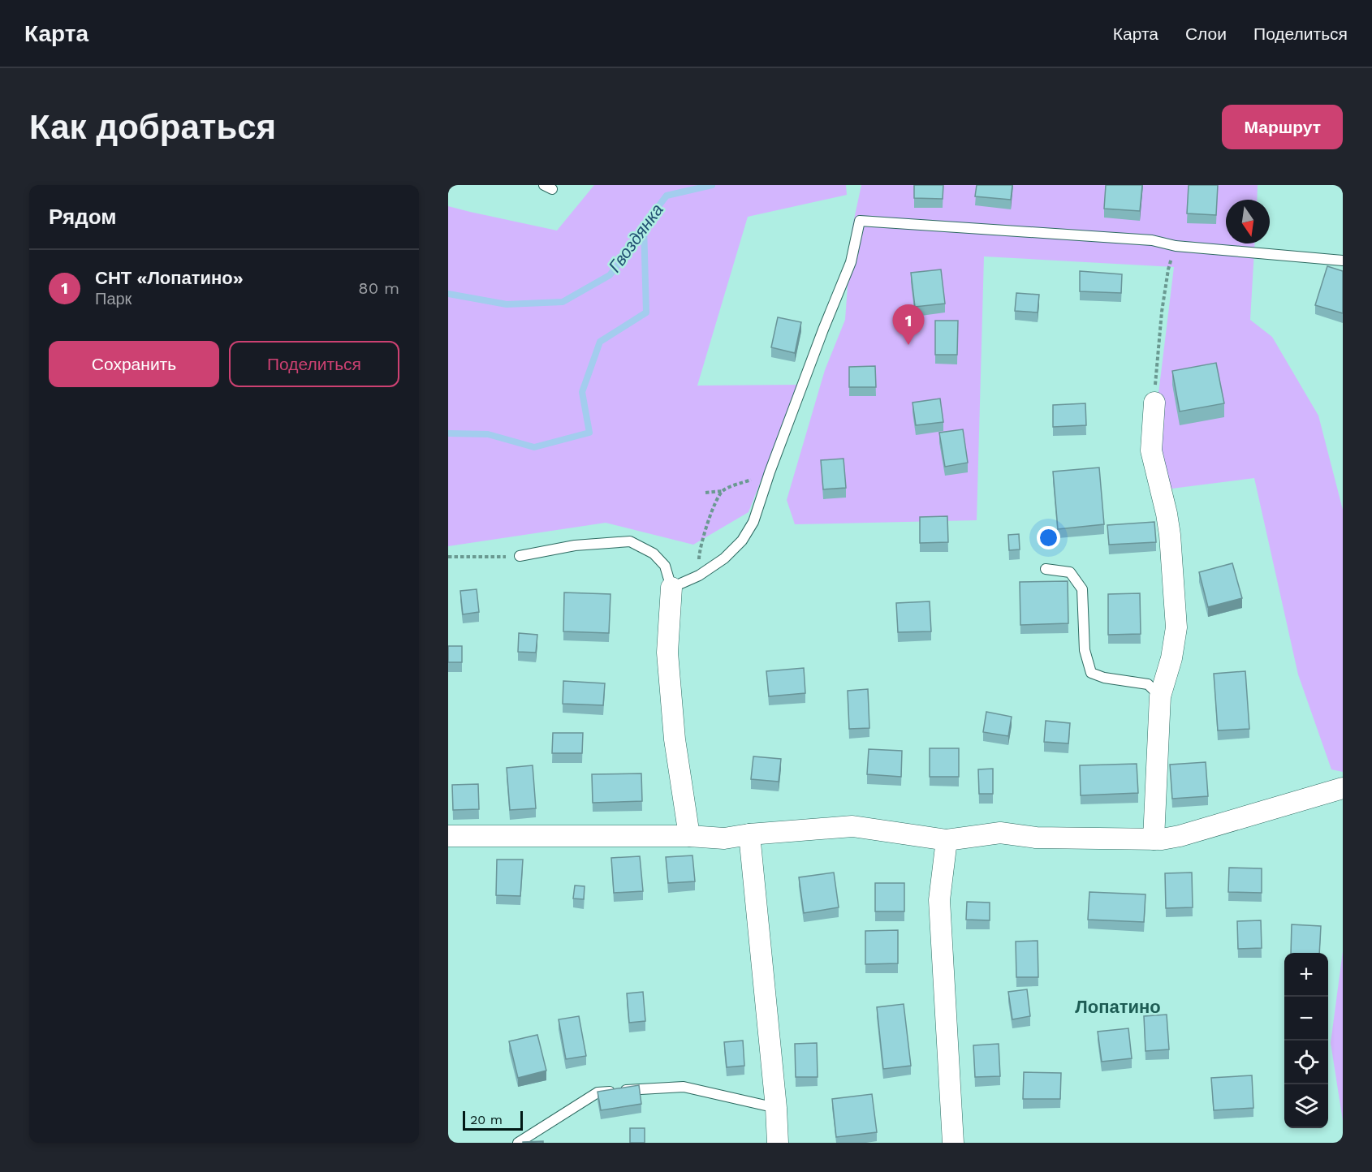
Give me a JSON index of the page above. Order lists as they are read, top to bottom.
{
  "districts": ["Лопатино"],
  "water": ["Гвоздянка"],
  "scale_bar": "20 m",
  "north": "bottom",
  "page": {
    "header": "Карта",
    "nav": ["Карта", "Слои", "Поделиться"],
    "buttons": [
      "Маршрут",
      ["Сохранить", "Поделиться"]
    ],
    "title": "Как добраться",
    "heading": "Рядом",
    "list": [
      {
        "mark": "1",
        "name": "СНТ «Лопатино»",
        "note": "Парк",
        "value": "80 m"
      }
    ],
    "pins": "1",
    "map_buttons": ["+", "−"],
    "scale": "20 m"
  }
}
